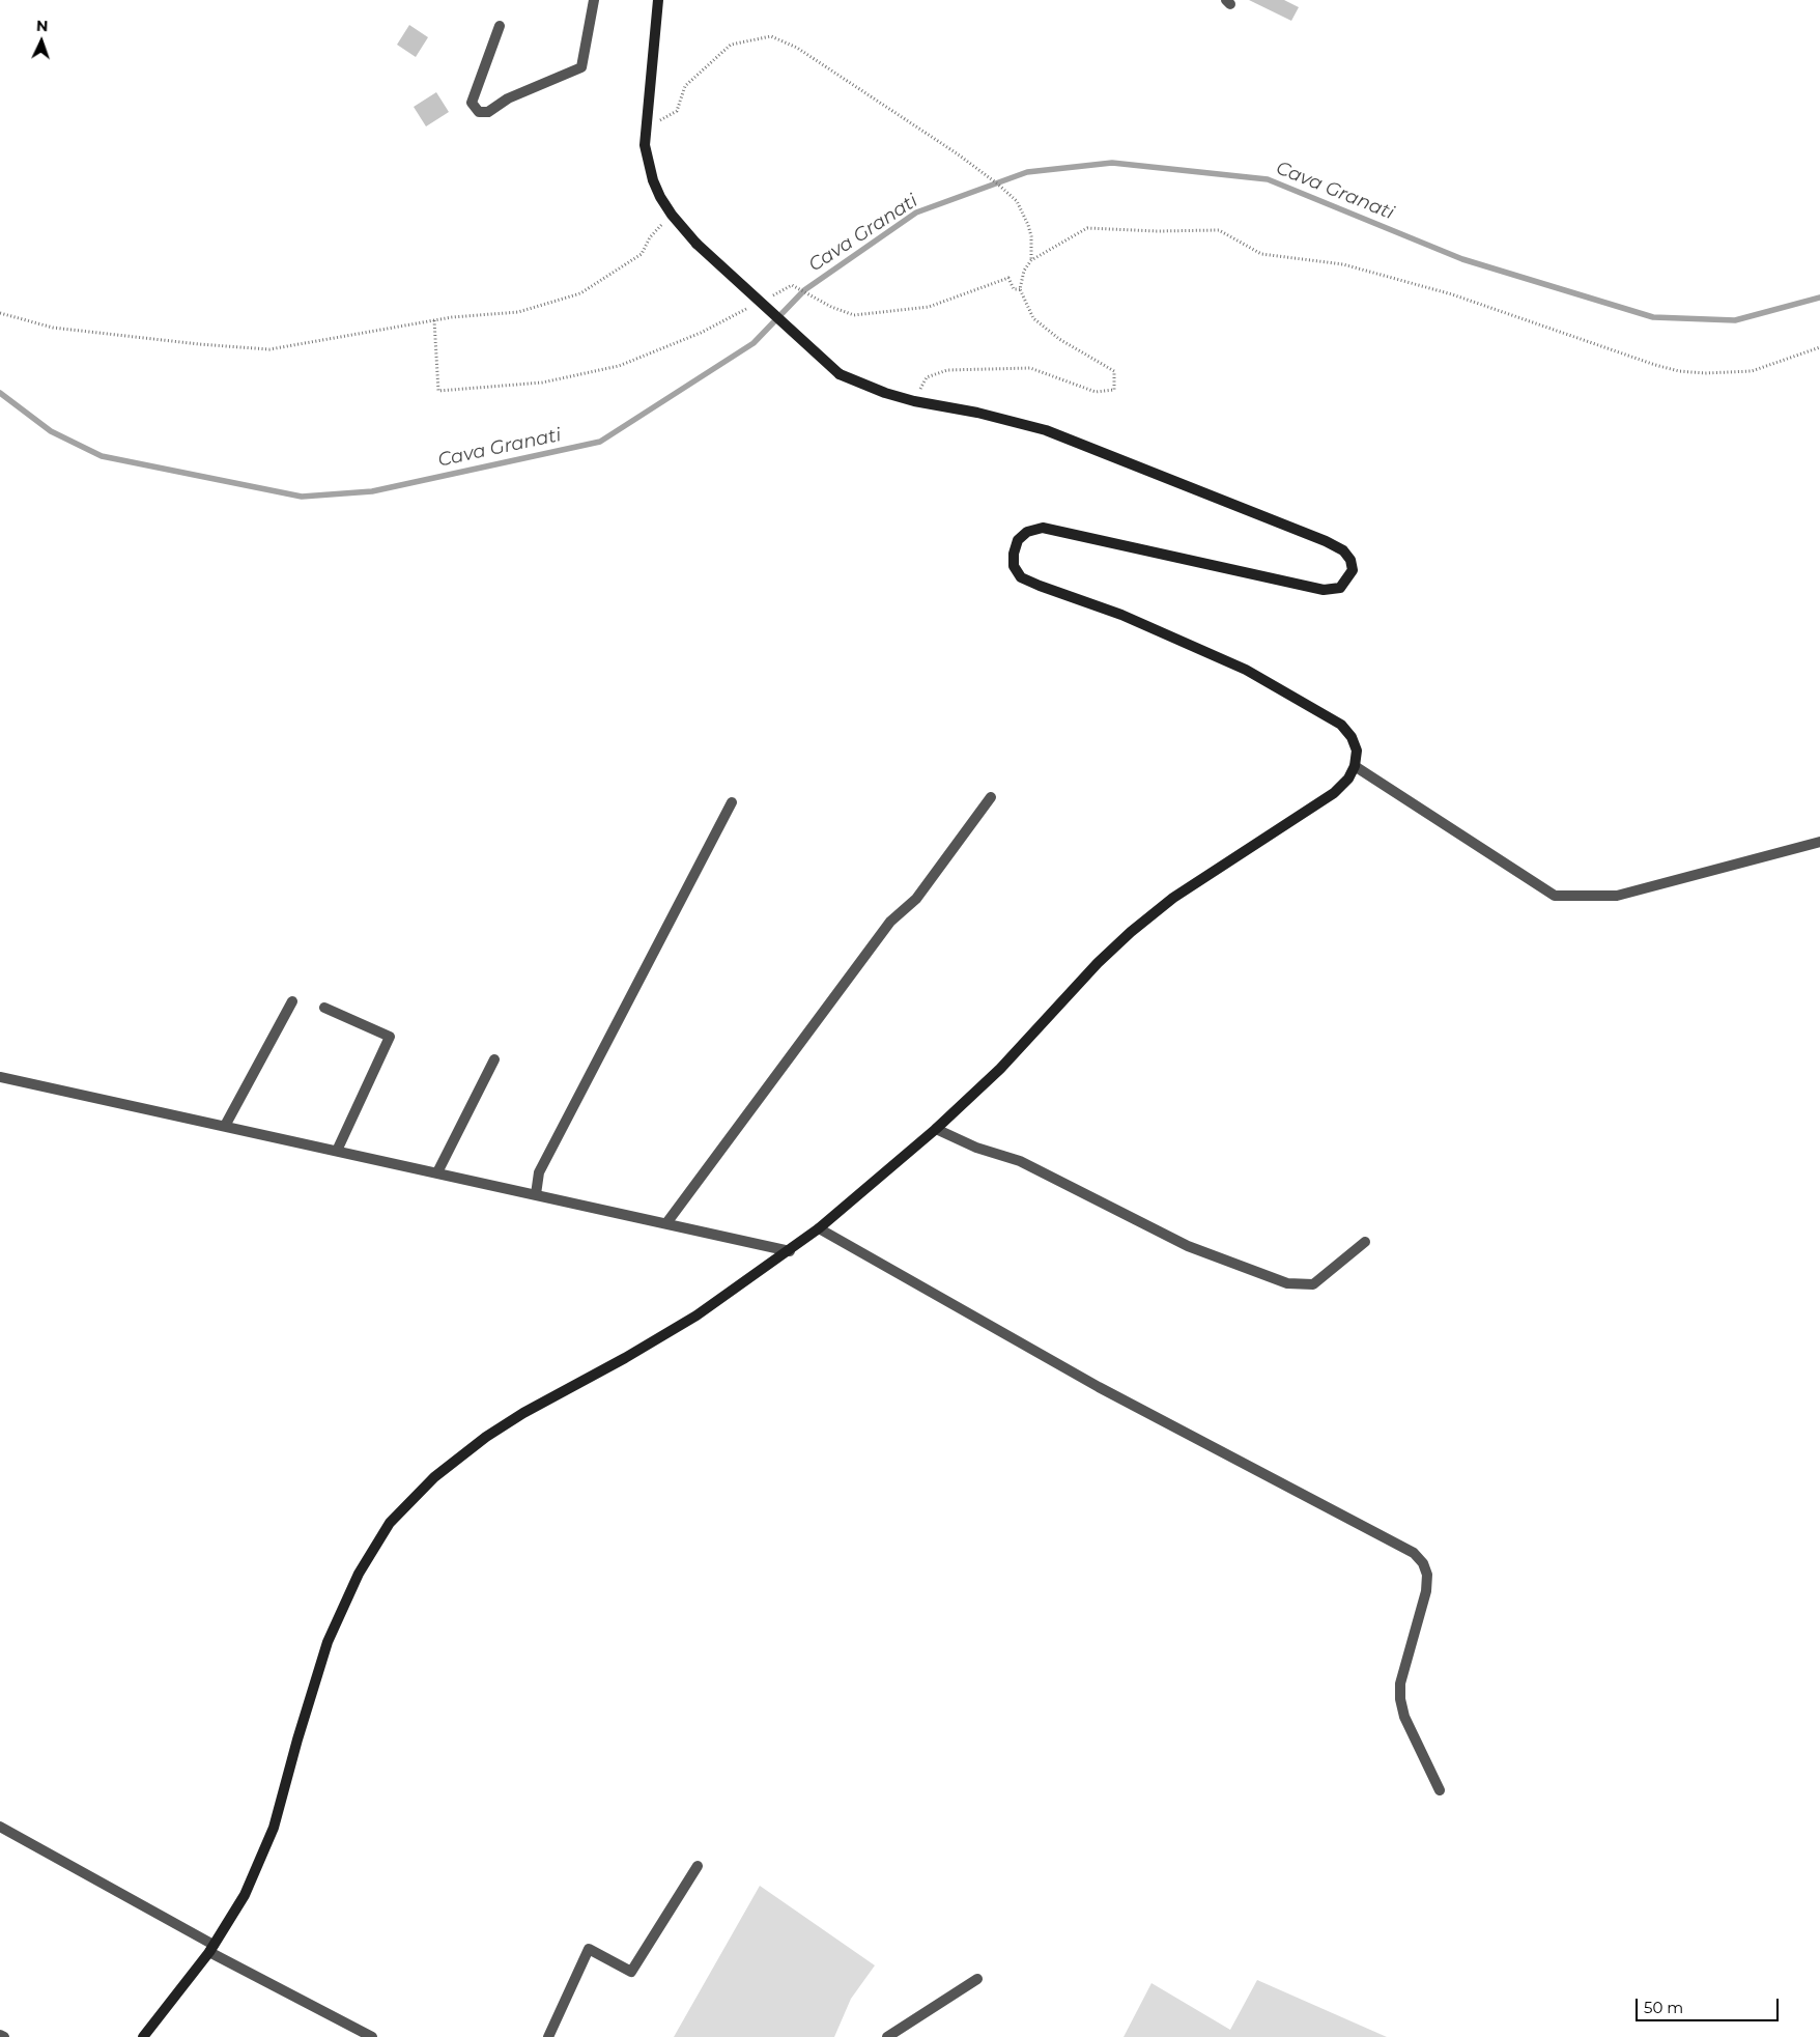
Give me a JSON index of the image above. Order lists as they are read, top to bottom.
{
  "water": ["Cava Granati"],
  "scale_bar": "50 m",
  "north": "top"
}
